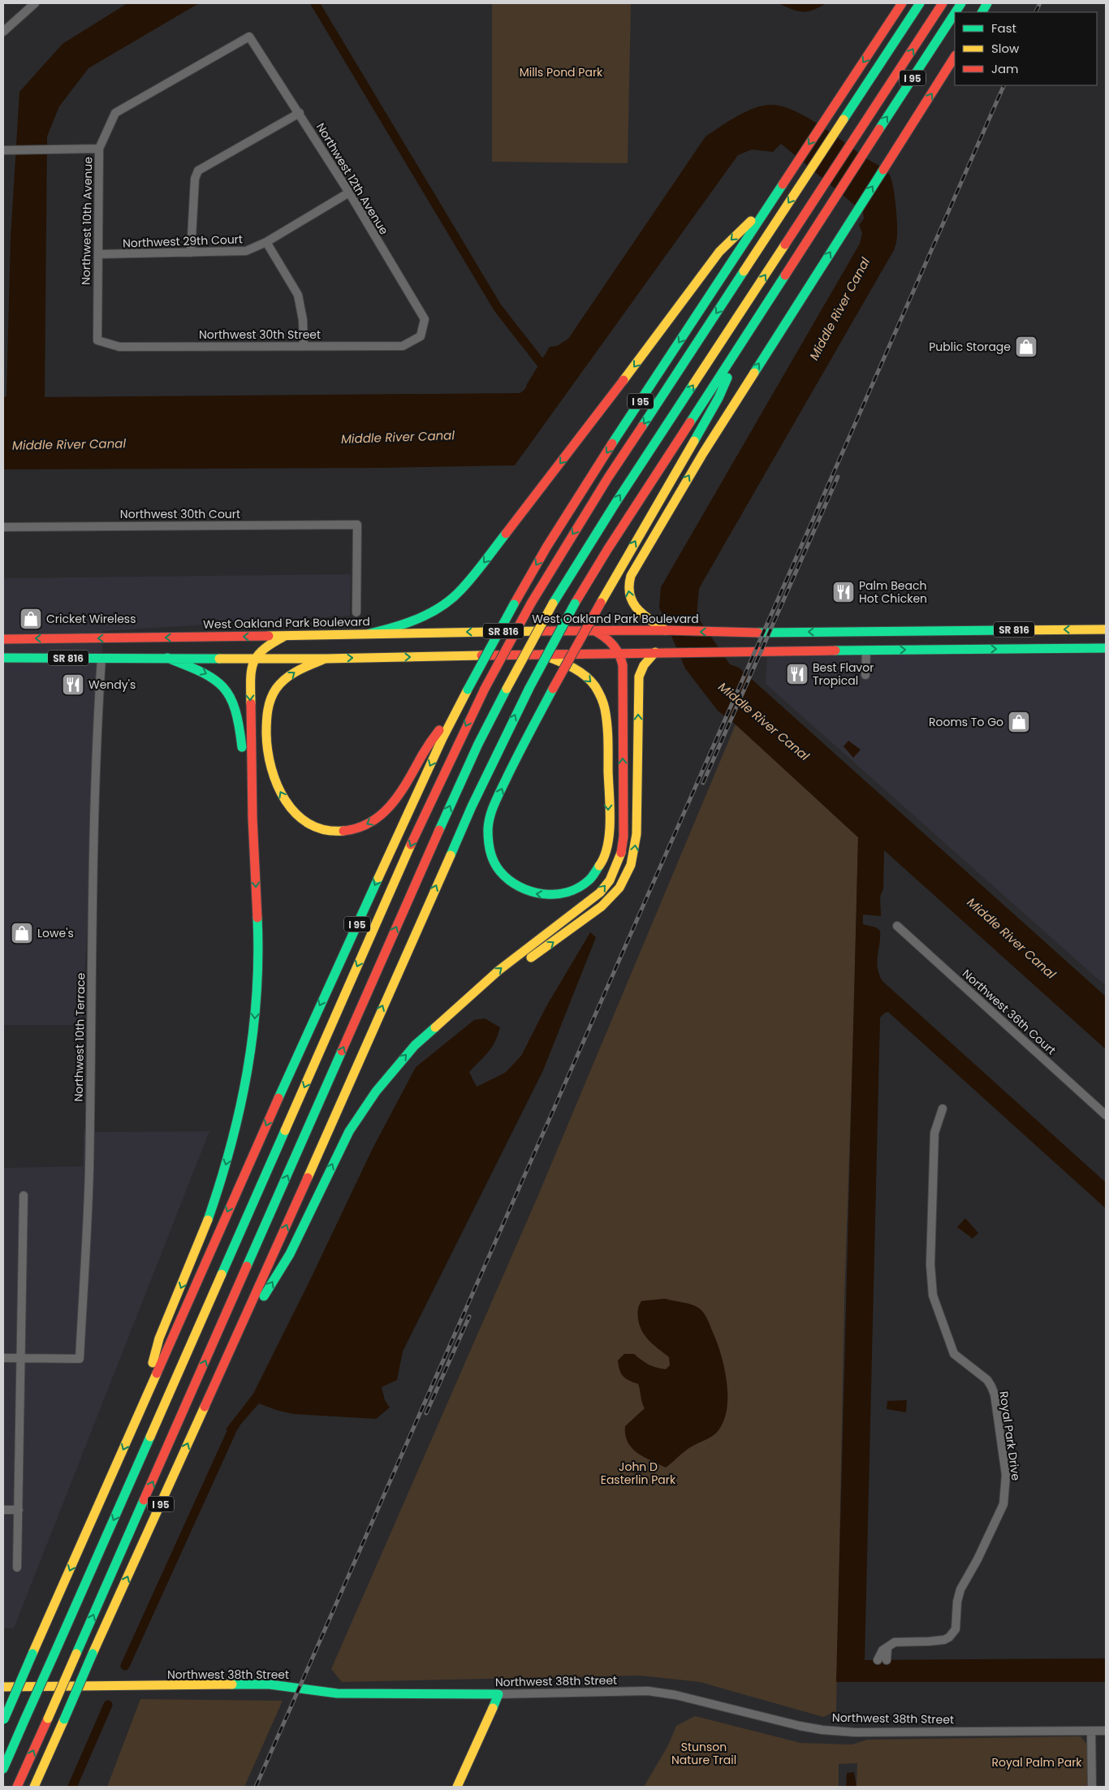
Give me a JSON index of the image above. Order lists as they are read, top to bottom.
{
  "streets": {
    "main road": [
      "I 95",
      "West Oakland Park Boulevard",
      "SR 816",
      "Northwest 38th Street"
    ],
    "street": [
      "Northwest 12th Avenue",
      "Northwest 10th Avenue",
      "Northwest 29th Court",
      "Northwest 30th Street",
      "Northwest 30th Court",
      "Northwest 36th Court",
      "Northwest 10th Terrace",
      "Royal Park Drive"
    ]
  },
  "crossings": [
    ["Northwest 12th Avenue", "Northwest 10th Avenue"],
    ["Northwest 12th Avenue", "Northwest 29th Court"],
    ["Northwest 12th Avenue", "Northwest 30th Street"],
    ["Northwest 10th Avenue", "Northwest 29th Court"],
    ["Northwest 10th Avenue", "Northwest 30th Street"],
    ["SR 816", "Northwest 10th Terrace"]
  ],
  "water": ["Middle River Canal"],
  "parks": [
    "Mills Pond Park",
    "John D Easterlin Park",
    "Stunson Nature Trail",
    "Royal Palm Park"
  ],
  "places": {
    "shop": [
      "Public Storage",
      "Cricket Wireless",
      "Rooms To Go",
      "Lowe's"
    ],
    "restaurant": ["Palm Beach Hot Chicken", "Best Flavor Tropical", "Wendy's"]
  },
  "legend": ["Fast", "Slow", "Jam"]
}
